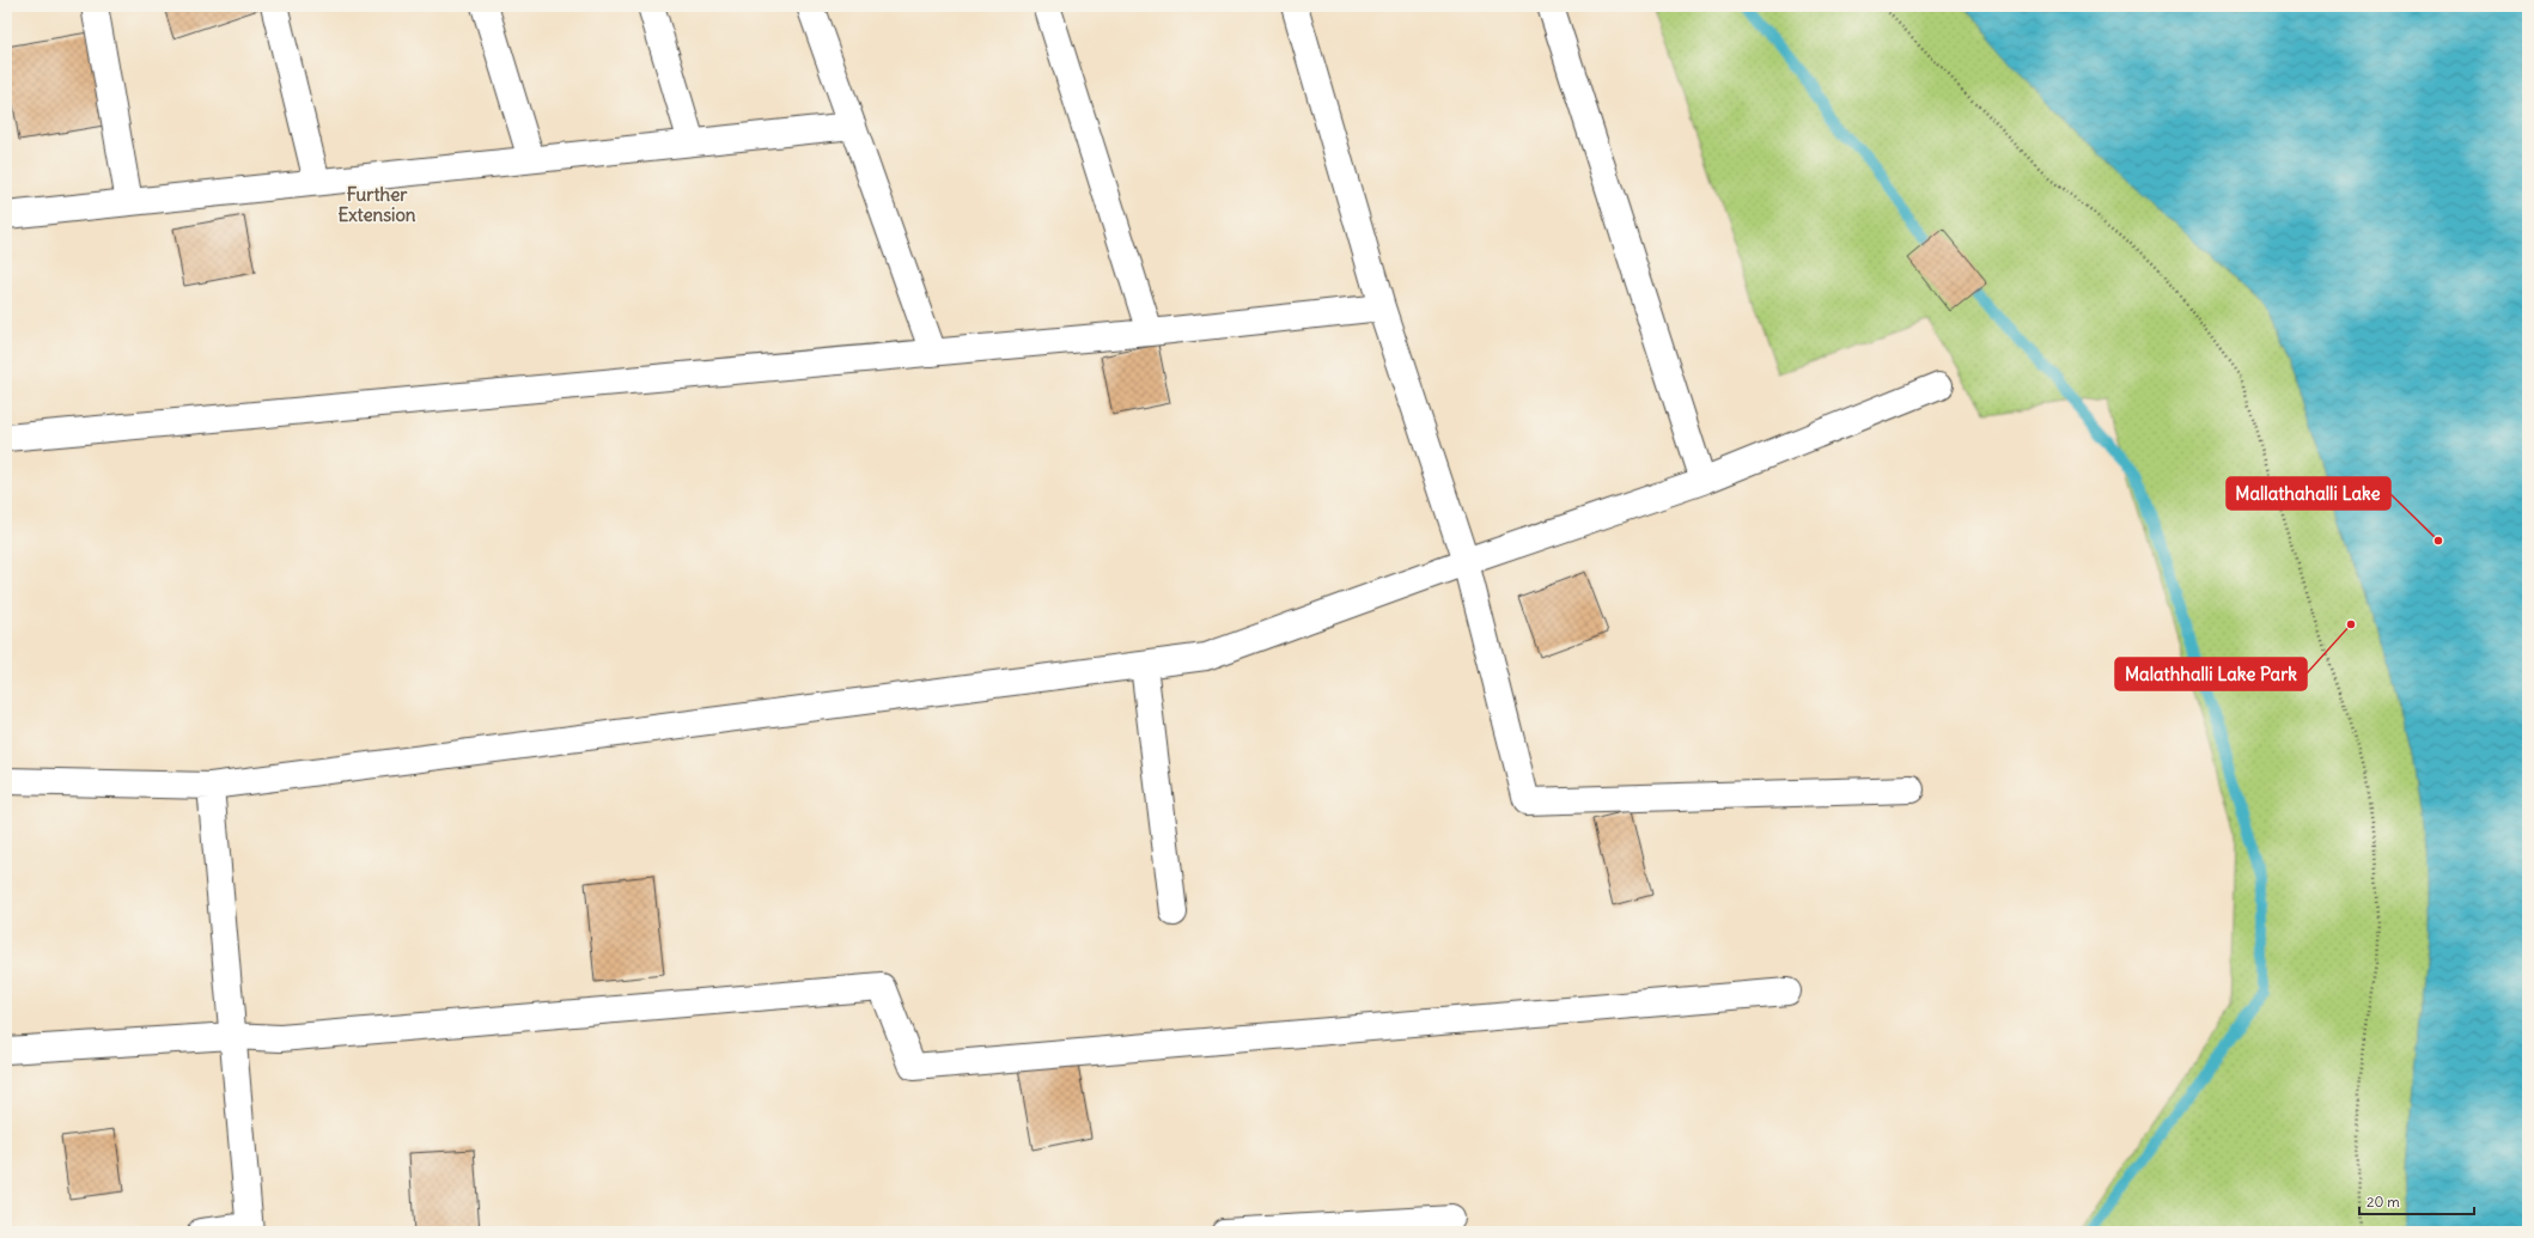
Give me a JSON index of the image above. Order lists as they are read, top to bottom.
{
  "districts": ["Further Extension"],
  "places": ["Mallathahalli Lake", "Malathhalli Lake Park"],
  "scale_bar": "20 m"
}
